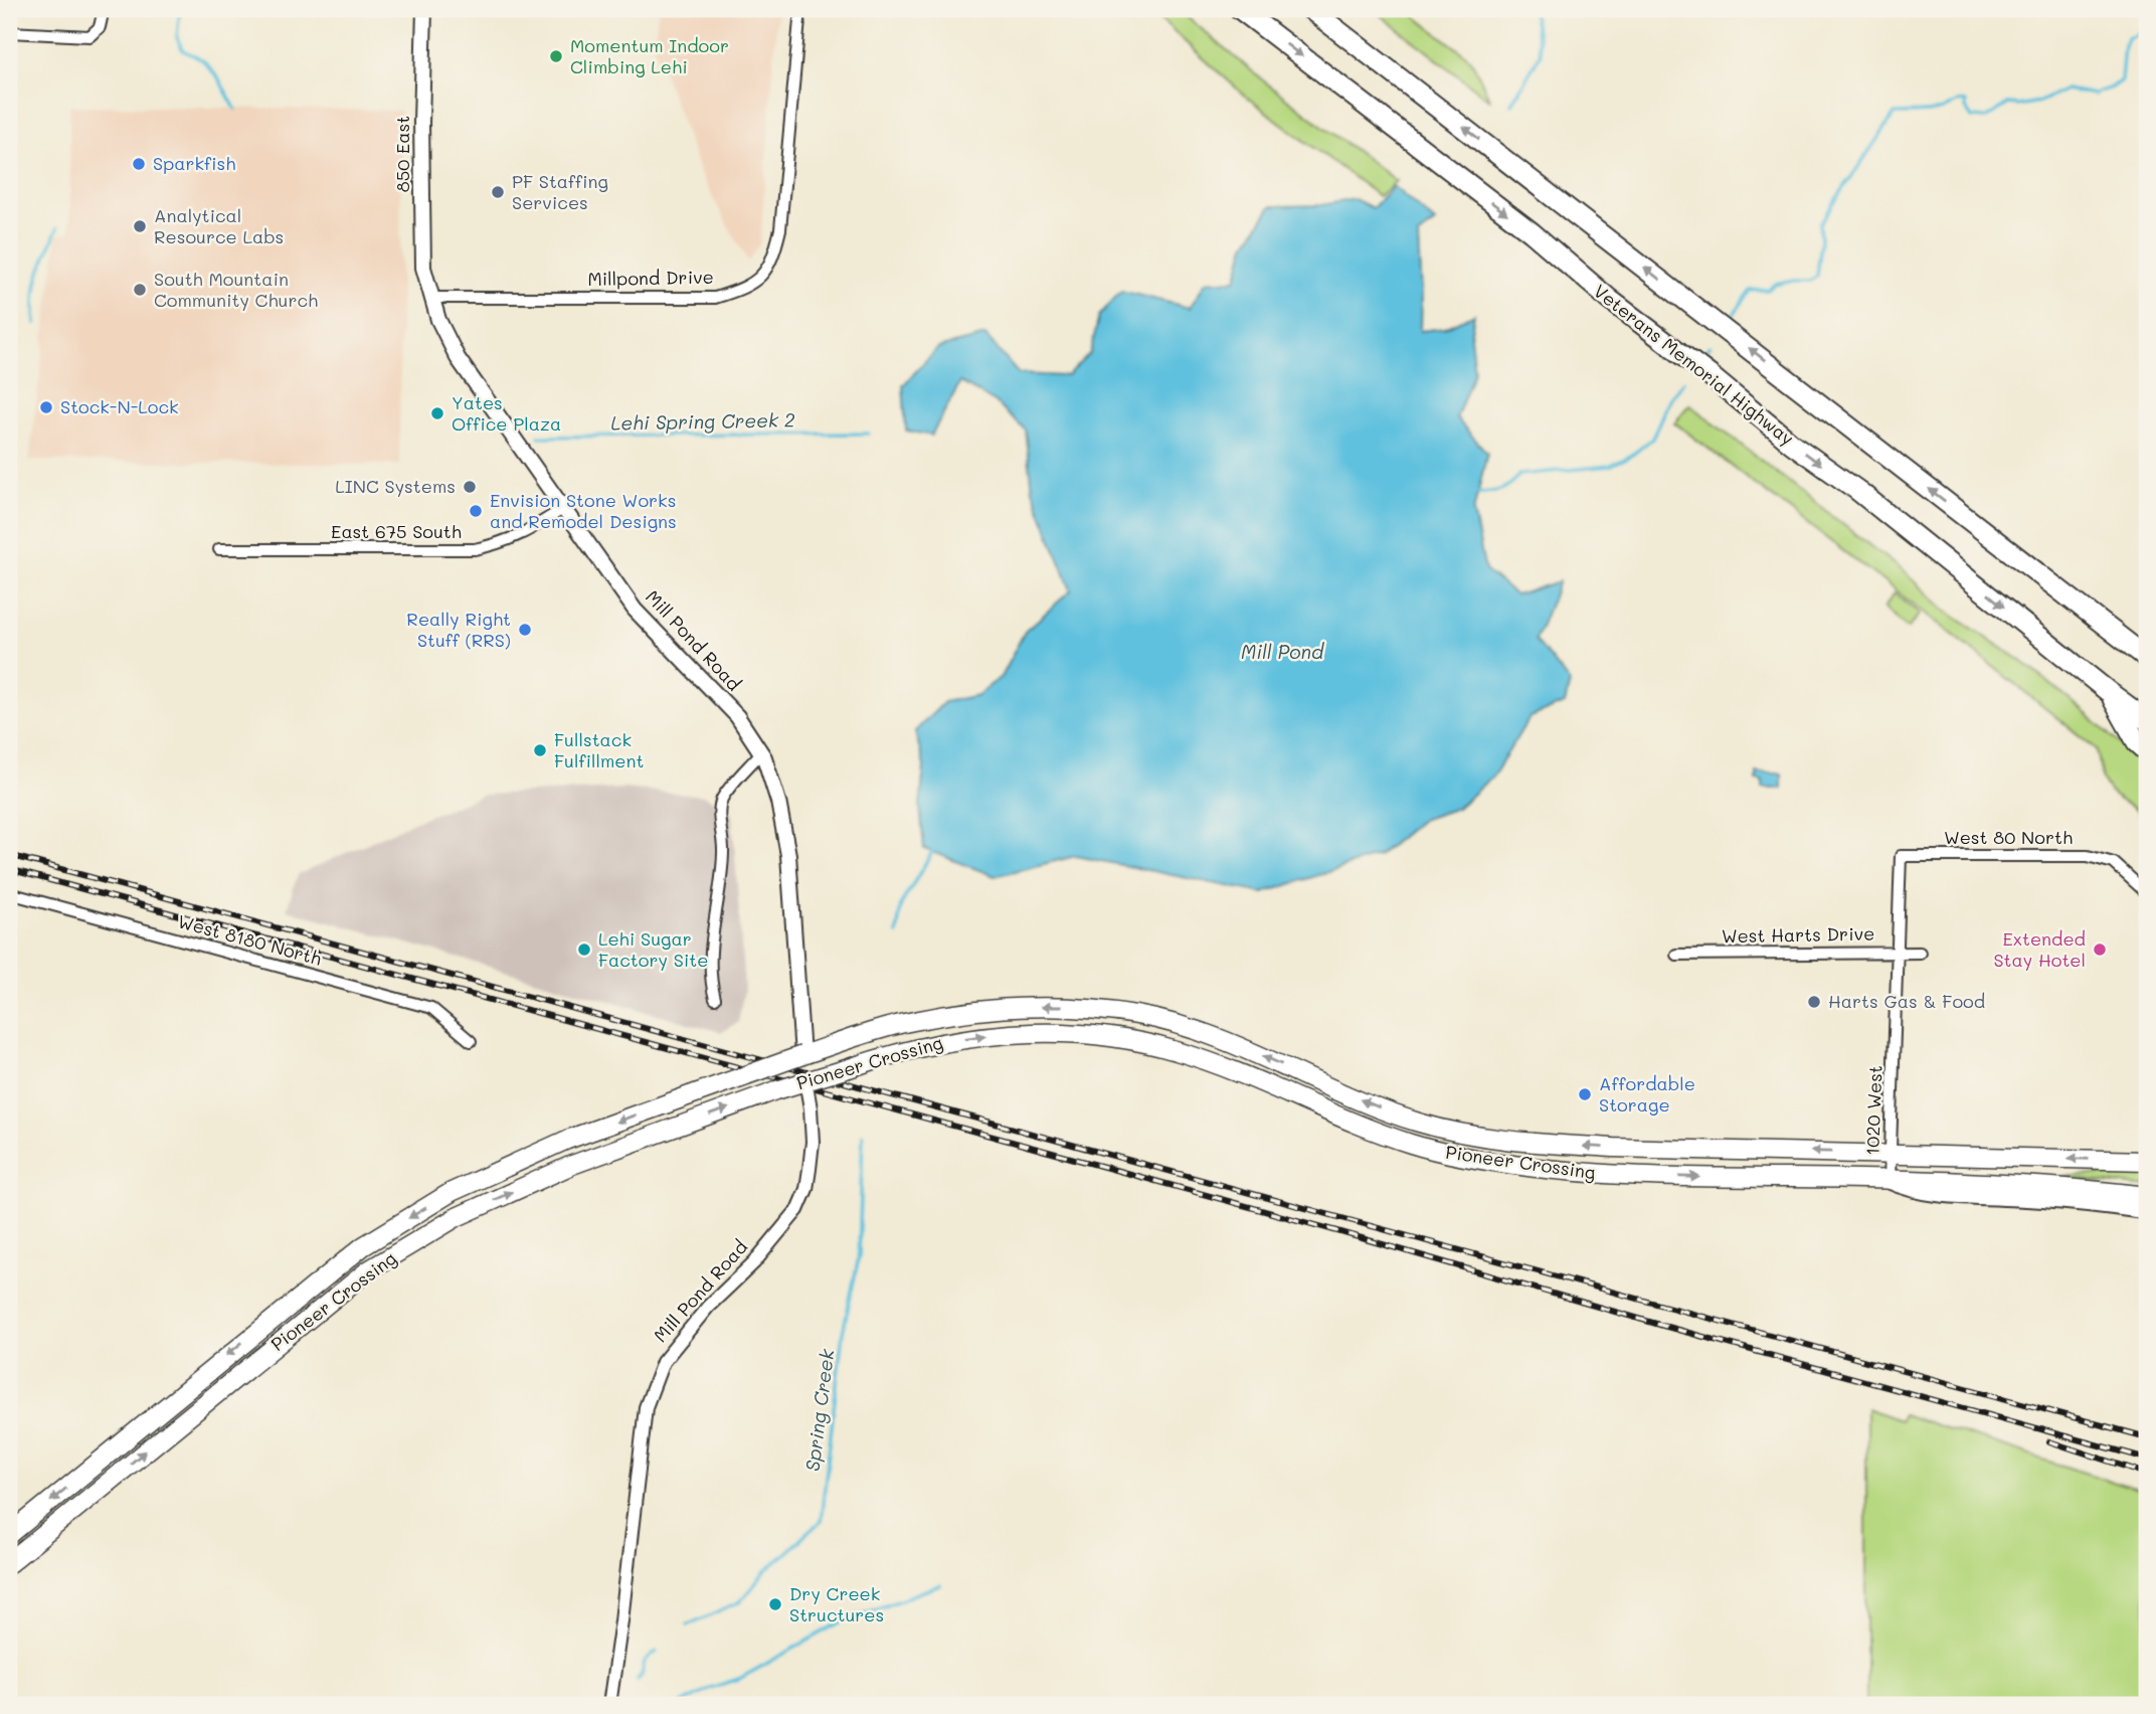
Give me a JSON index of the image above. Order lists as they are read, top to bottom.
{
  "streets": {
    "highway": ["Veterans Memorial Highway", "Pioneer Crossing"],
    "main road": ["850 East", "Mill Pond Road"],
    "street": [
      "Millpond Drive",
      "East 675 South",
      "West 80 North",
      "West Harts Drive",
      "West 8180 North",
      "1020 West"
    ]
  },
  "crossings": [
    ["850 East", "Millpond Drive"],
    ["850 East", "Mill Pond Road"],
    ["Millpond Drive", "Mill Pond Road"],
    ["East 675 South", "Mill Pond Road"],
    ["Mill Pond Road", "Pioneer Crossing"],
    ["West 80 North", "1020 West"],
    ["West Harts Drive", "1020 West"],
    ["Pioneer Crossing", "1020 West"]
  ],
  "water": ["Lehi Spring Creek 2", "Mill Pond", "Spring Creek"],
  "places": [
    "Momentum Indoor Climbing Lehi",
    "Sparkfish",
    "PF Staffing Services",
    "Analytical Resource Labs",
    "South Mountain Community Church",
    "Stock-N-Lock",
    "Yates Office Plaza",
    "LINC Systems",
    "Envision Stone Works and Remodel Designs",
    "Really Right Stuff (RRS)",
    "Fullstack Fulfillment",
    "Lehi Sugar Factory Site",
    "Extended Stay Hotel",
    "Harts Gas & Food",
    "Affordable Storage",
    "Dry Creek Structures"
  ]
}
